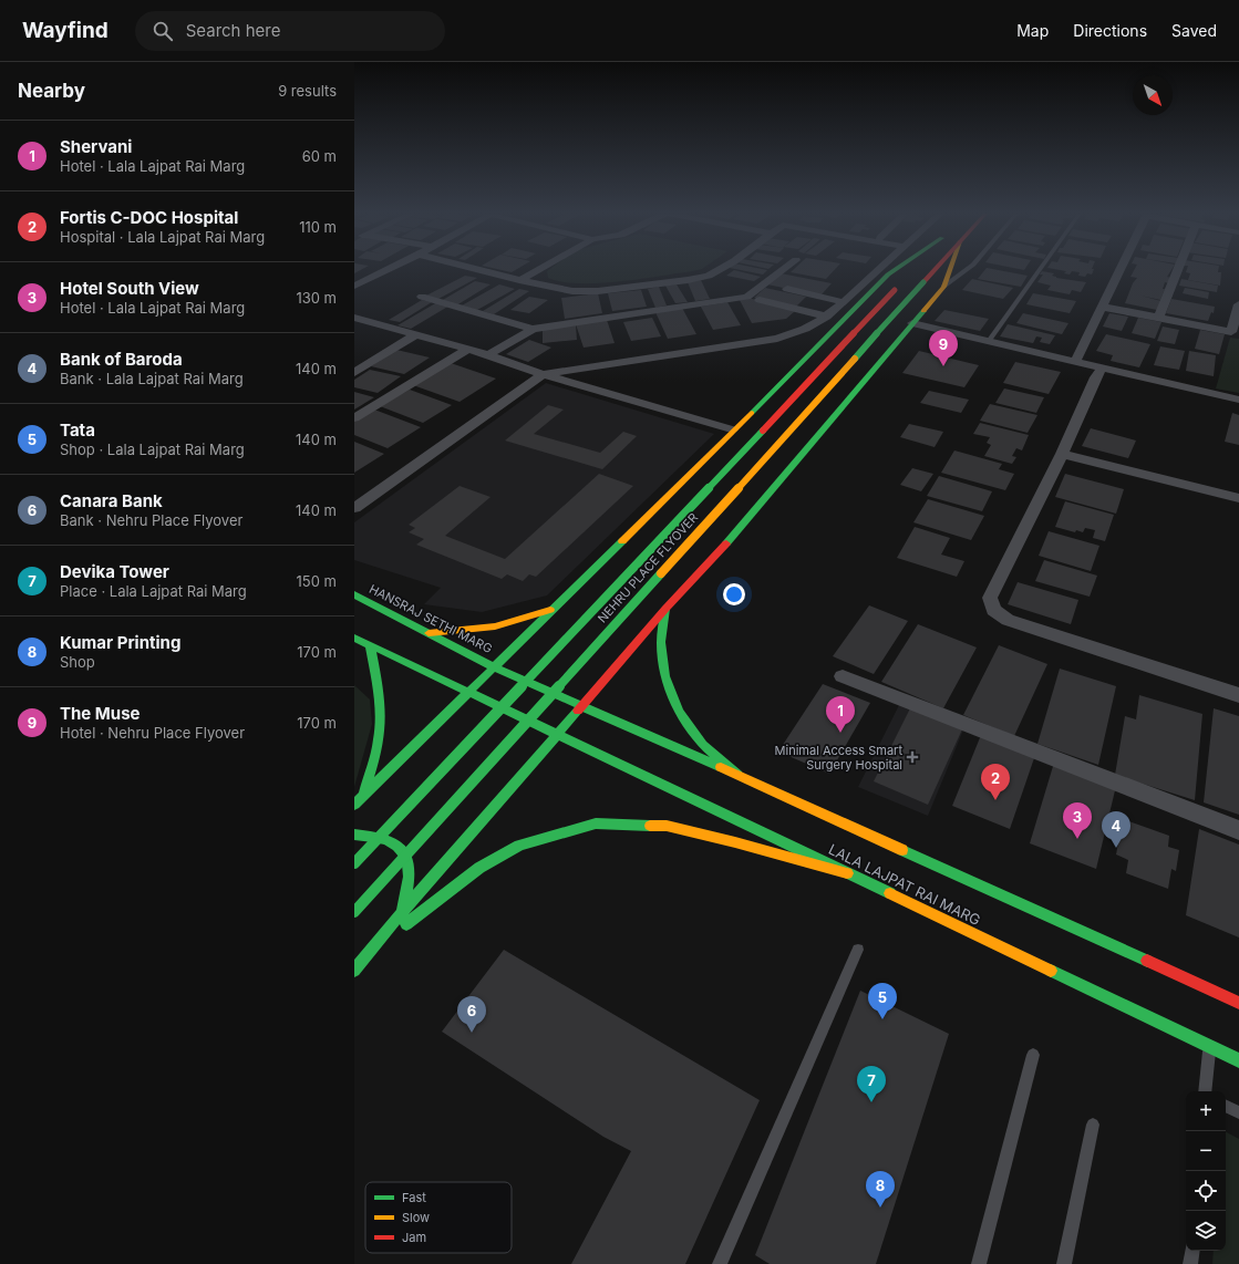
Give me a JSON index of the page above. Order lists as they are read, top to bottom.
{
  "streets": {
    "main road": ["NEHRU PLACE FLYOVER", "HANSRAJ SETHI MARG", "LALA LAJPAT RAI MARG"]
  },
  "places": {
    "health": ["Minimal Access Smart Surgery Hospital"]
  },
  "legend": ["Fast", "Slow", "Jam"],
  "north": "bottom right",
  "page": {
    "header": "Wayfind",
    "search": "Search here",
    "nav": ["Map", "Directions", "Saved"],
    "heading": ["Nearby", "9 results"],
    "list": [
      {
        "mark": "1",
        "name": "Shervani",
        "note": "Hotel · Lala Lajpat Rai Marg",
        "value": "60 m"
      },
      {
        "mark": "2",
        "name": "Fortis C-DOC Hospital",
        "note": "Hospital · Lala Lajpat Rai Marg",
        "value": "110 m"
      },
      {
        "mark": "3",
        "name": "Hotel South View",
        "note": "Hotel · Lala Lajpat Rai Marg",
        "value": "130 m"
      },
      {
        "mark": "4",
        "name": "Bank of Baroda",
        "note": "Bank · Lala Lajpat Rai Marg",
        "value": "140 m"
      },
      {
        "mark": "5",
        "name": "Tata",
        "note": "Shop · Lala Lajpat Rai Marg",
        "value": "140 m"
      },
      {
        "mark": "6",
        "name": "Canara Bank",
        "note": "Bank · Nehru Place Flyover",
        "value": "140 m"
      },
      {
        "mark": "7",
        "name": "Devika Tower",
        "note": "Place · Lala Lajpat Rai Marg",
        "value": "150 m"
      },
      {
        "mark": "8",
        "name": "Kumar Printing",
        "note": "Shop",
        "value": "170 m"
      },
      {
        "mark": "9",
        "name": "The Muse",
        "note": "Hotel · Nehru Place Flyover",
        "value": "170 m"
      }
    ],
    "pins": [
      "9",
      "1",
      "2",
      "3",
      "4",
      "5",
      "6",
      "7",
      "8"
    ],
    "map_buttons": ["+", "−"]
  }
}
